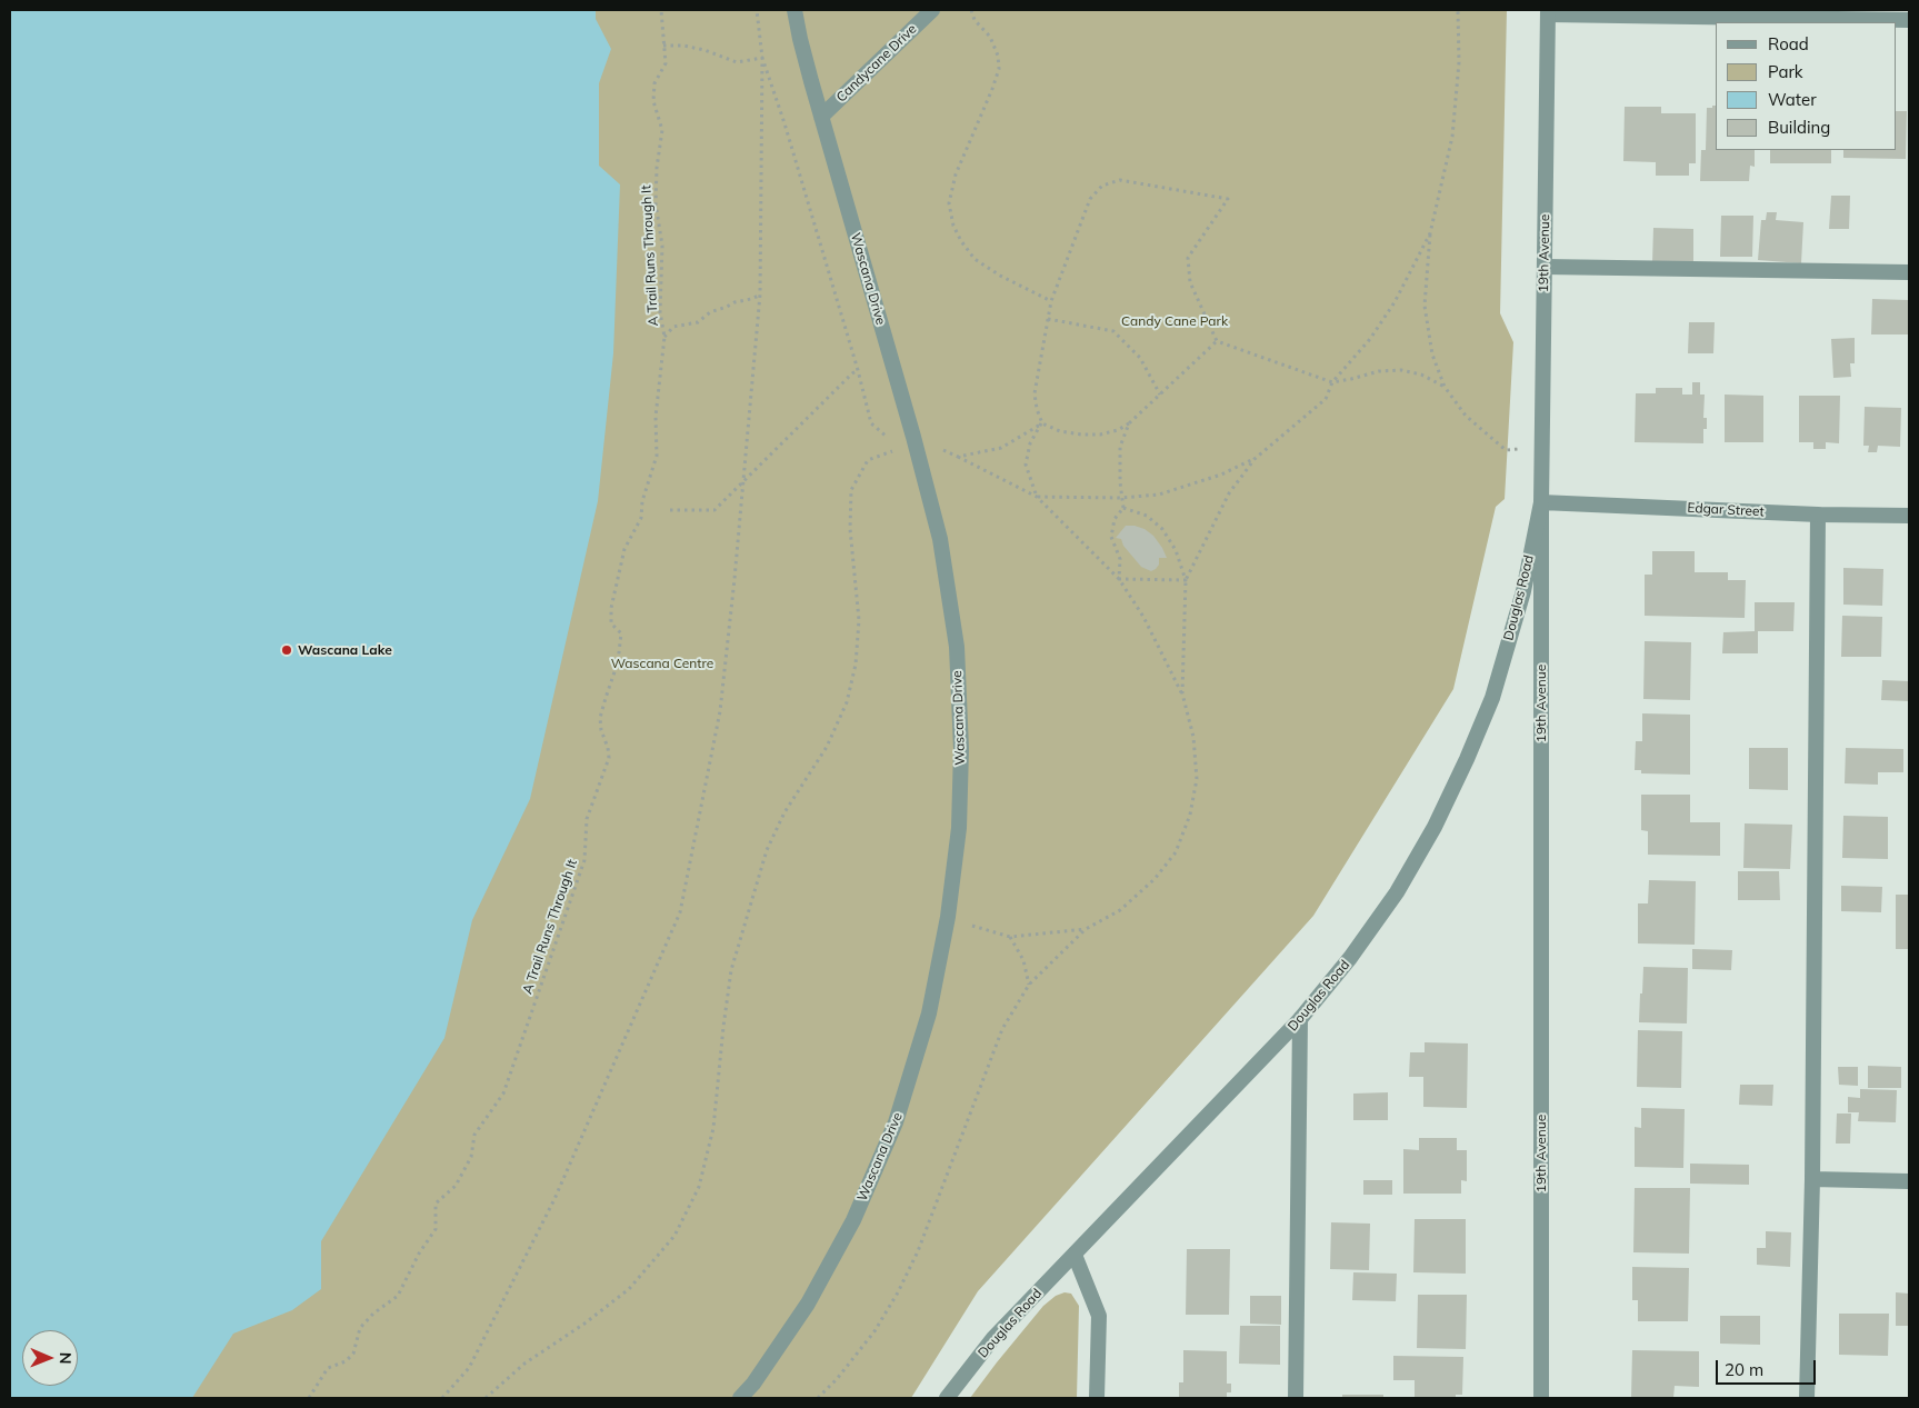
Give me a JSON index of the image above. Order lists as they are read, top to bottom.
{
  "streets": {
    "street": [
      "Candycane Drive",
      "19th Avenue",
      "Wascana Drive",
      "Edgar Street",
      "Douglas Road"
    ],
    "path": ["A Trail Runs Through It"]
  },
  "crossings": [
    ["Candycane Drive", "Wascana Drive"],
    ["19th Avenue", "Edgar Street"],
    ["19th Avenue", "Douglas Road"],
    ["Edgar Street", "Douglas Road"]
  ],
  "parks": ["Candy Cane Park", "Wascana Centre"],
  "places": ["Wascana Lake"],
  "legend": [
    "Road",
    "Park",
    "Water",
    "Building"
  ],
  "scale_bar": "20 m",
  "north": "right"
}
